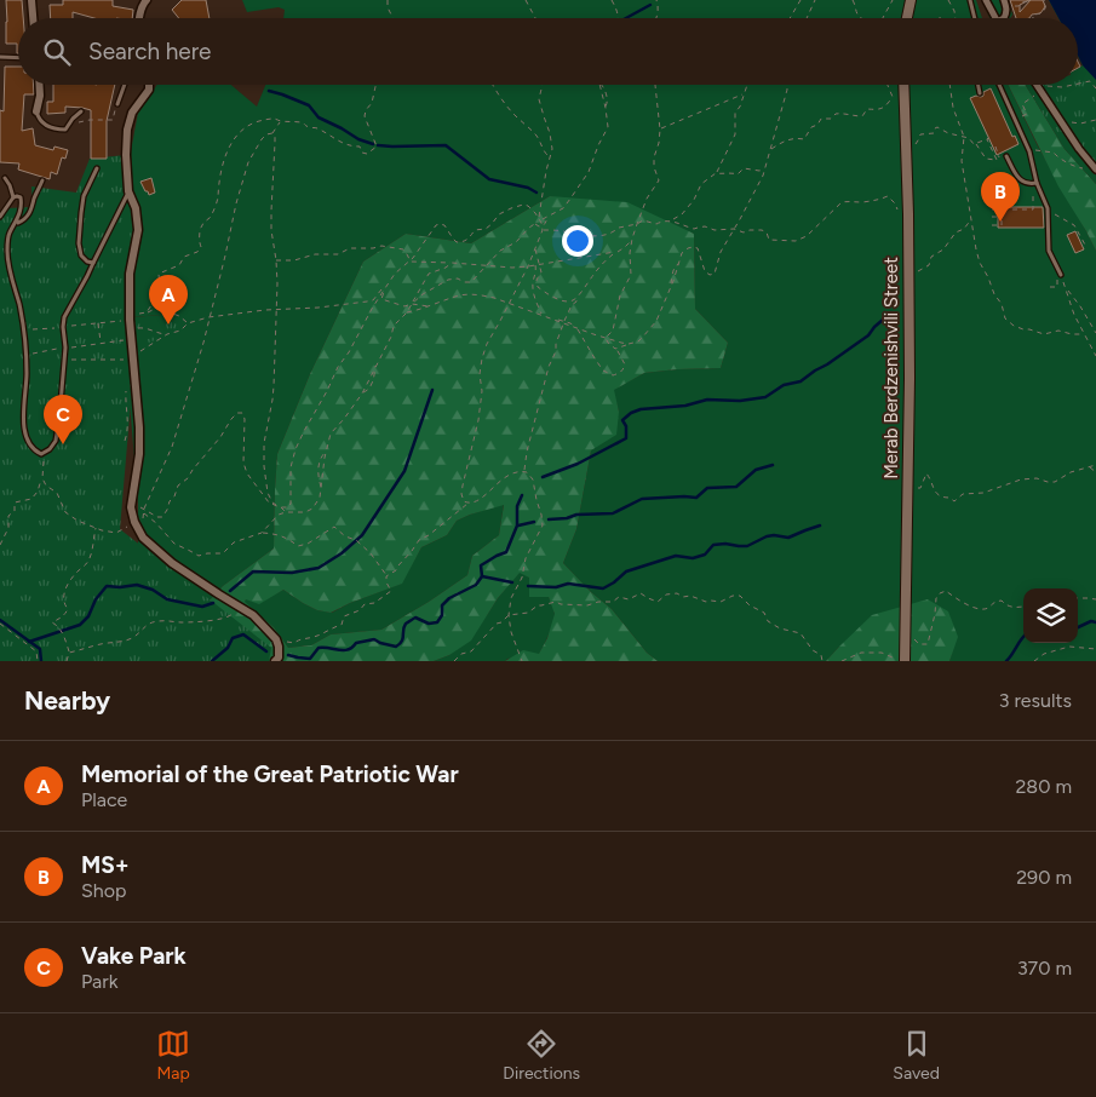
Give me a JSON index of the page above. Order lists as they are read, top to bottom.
{
  "streets": {
    "street": ["Merab Berdzenishvili Street"]
  },
  "page": {
    "search": "Search here",
    "pins": ["B", "A", "C"],
    "heading": ["Nearby", "3 results"],
    "list": [
      {
        "mark": "A",
        "name": "Memorial of the Great Patriotic War",
        "note": "Place",
        "value": "280 m"
      },
      {
        "mark": "B",
        "name": "MS+",
        "note": "Shop",
        "value": "290 m"
      },
      {
        "mark": "C",
        "name": "Vake Park",
        "note": "Park",
        "value": "370 m"
      }
    ],
    "nav": ["Map", "Directions", "Saved"]
  }
}
